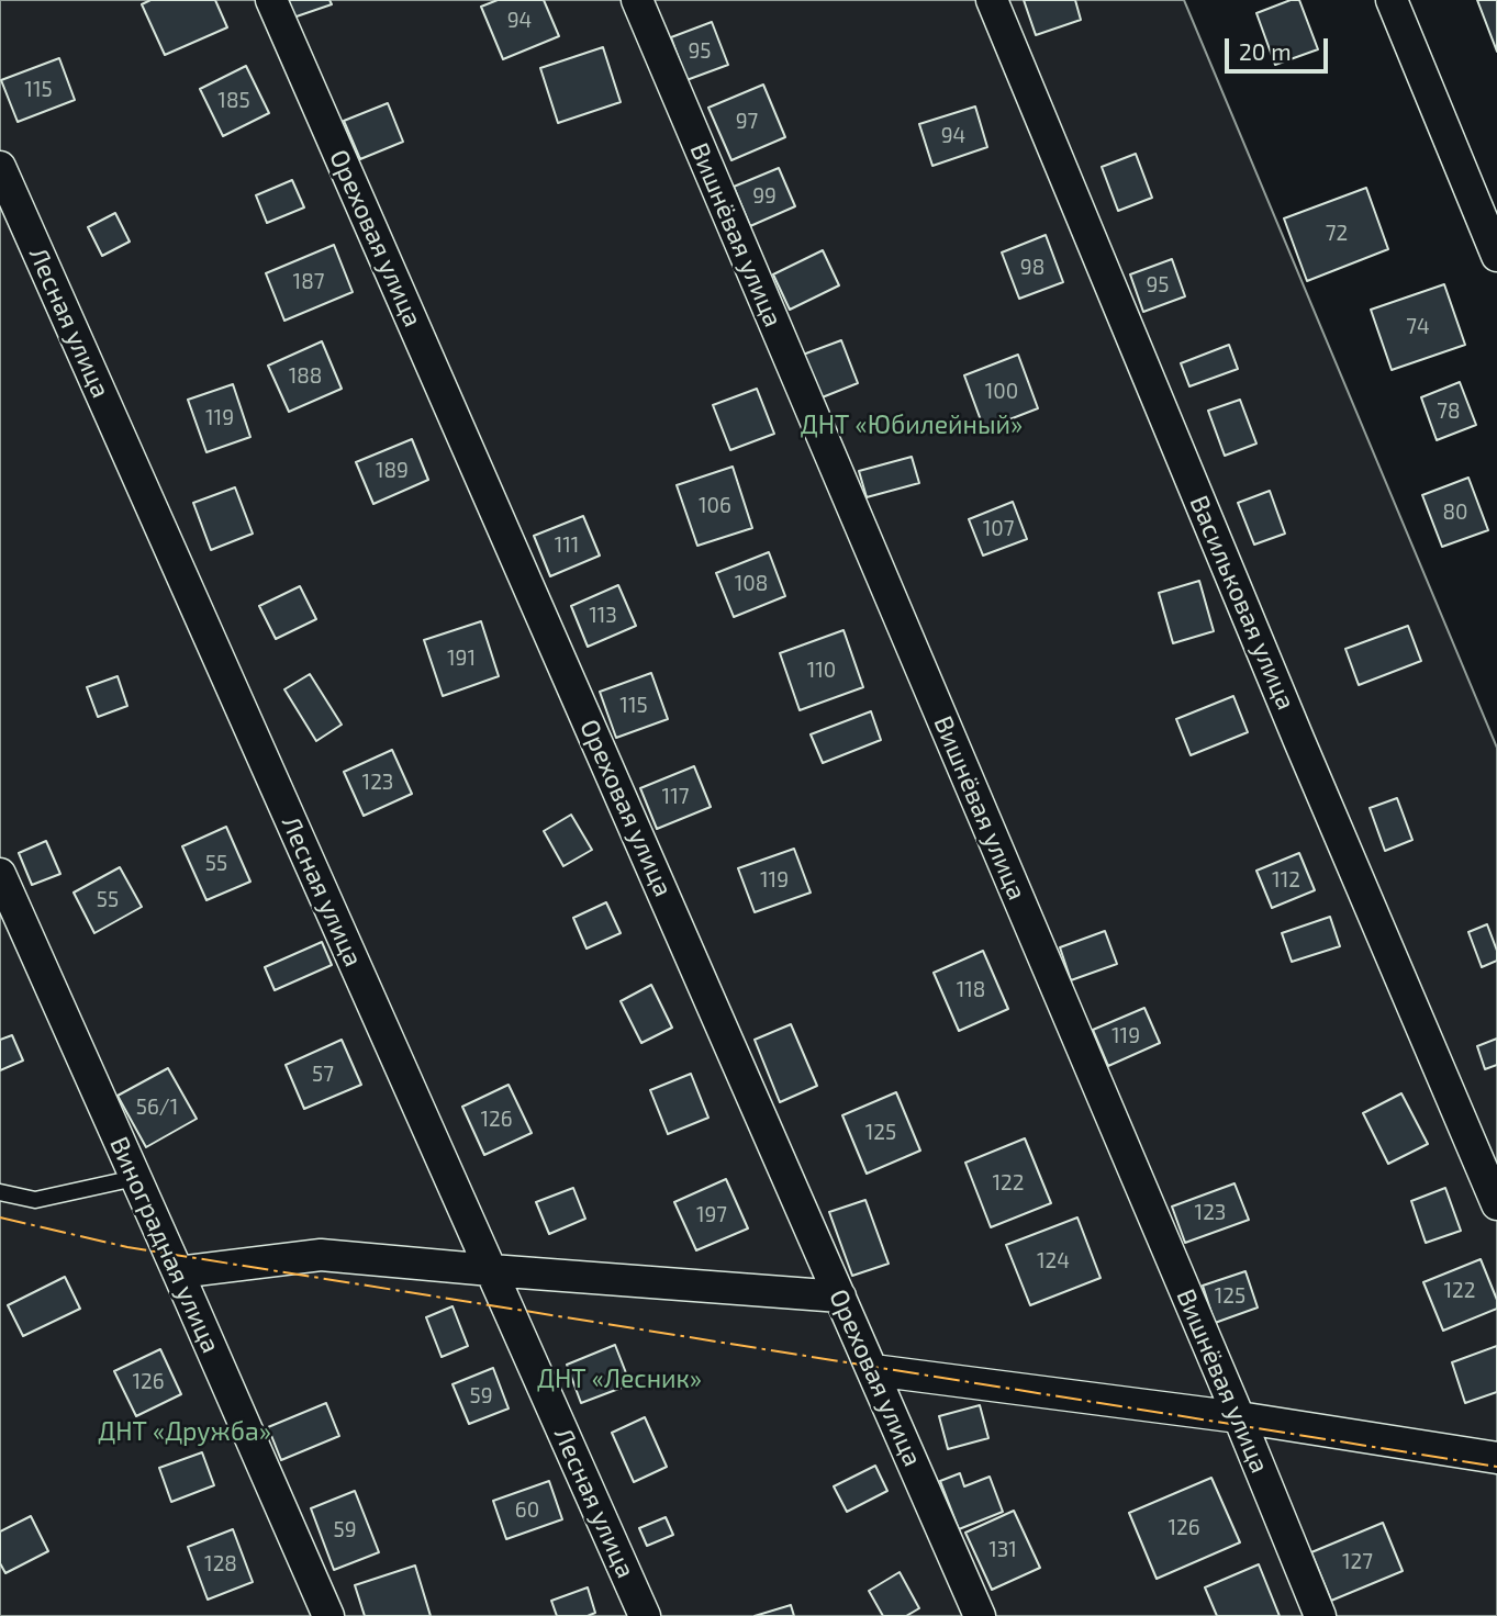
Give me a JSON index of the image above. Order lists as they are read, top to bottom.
{
  "streets": {
    "street": [
      "Вишнёвая улица",
      "Ореховая улица",
      "Лесная улица",
      "Васильковая улица",
      "Виноградная улица"
    ]
  },
  "parks": ["ДНТ «Юбилейный»", "ДНТ «Лесник»", "ДНТ «Дружба»"],
  "house_numbers": [
    "94",
    "95",
    "115",
    "185",
    "97",
    "94",
    "99",
    "72",
    "98",
    "187",
    "95",
    "74",
    "188",
    "100",
    "78",
    "119",
    "189",
    "106",
    "80",
    "107",
    "111",
    "108",
    "113",
    "191",
    "110",
    "115",
    "123",
    "117",
    "55",
    "119",
    "112",
    "55",
    "118",
    "119",
    "57",
    "56/1",
    "126",
    "125",
    "122",
    "123",
    "197",
    "124",
    "122",
    "125",
    "126",
    "59",
    "60",
    "126",
    "59",
    "131",
    "127",
    "128"
  ],
  "scale_bar": "20 m"
}
